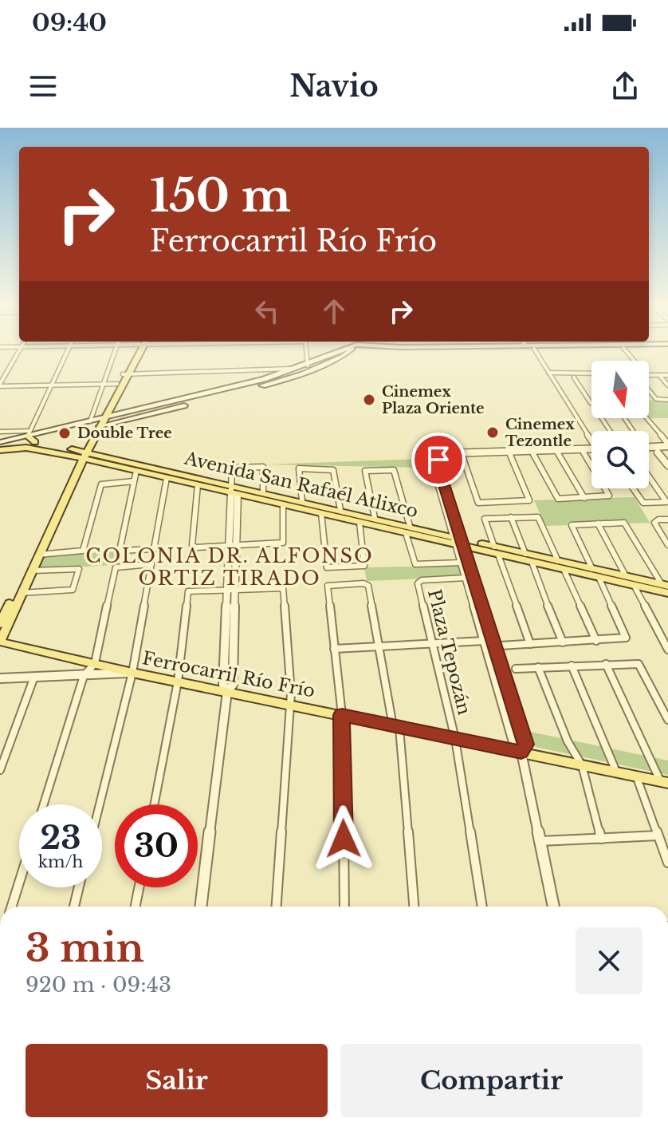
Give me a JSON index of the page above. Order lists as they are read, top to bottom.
{
  "streets": {
    "main road": ["Avenida San Rafaél Atlixco", "Ferrocarril Río Frío"],
    "street": ["Plaza Tepozán"]
  },
  "crossings": [
    ["Plaza Tepozán", "Ferrocarril Río Frío"]
  ],
  "districts": ["COLONIA DR. ALFONSO ORTIZ TIRADO"],
  "places": ["Cinemex Plaza Oriente", "Cinemex Tezontle", "Double Tree"],
  "north": "bottom",
  "page": {
    "status": "09:40",
    "header": "Navio",
    "turn": ["150 m", "Ferrocarril Río Frío"],
    "speed": "23 km/h",
    "limit": "30",
    "heading": ["3 min", "920 m · 09:43"],
    "buttons": ["Salir", "Compartir"]
  }
}
